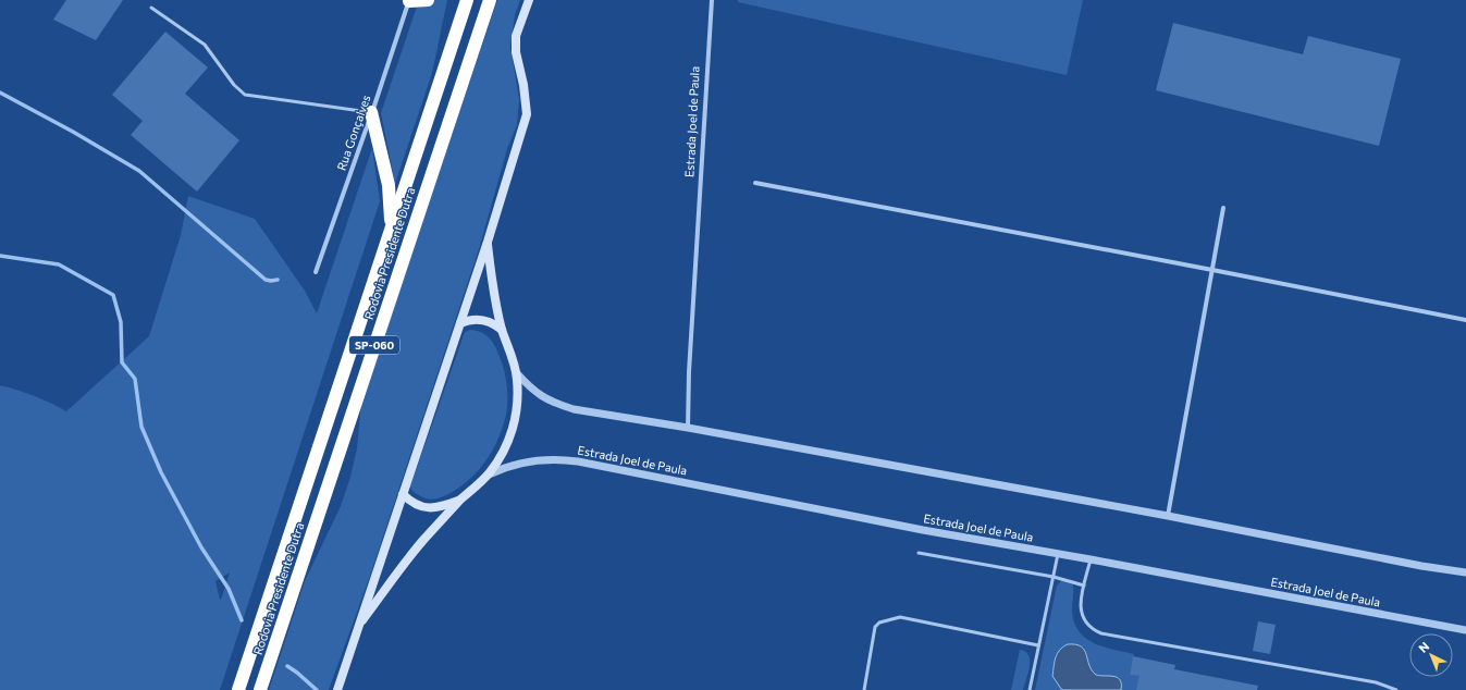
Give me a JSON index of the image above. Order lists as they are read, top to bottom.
{
  "streets": {
    "highway": ["Rodovia Presidente Dutra", "SP-060"],
    "street": ["Estrada Joel de Paula", "Rua Gonçalves"]
  },
  "north": "top left"
}
